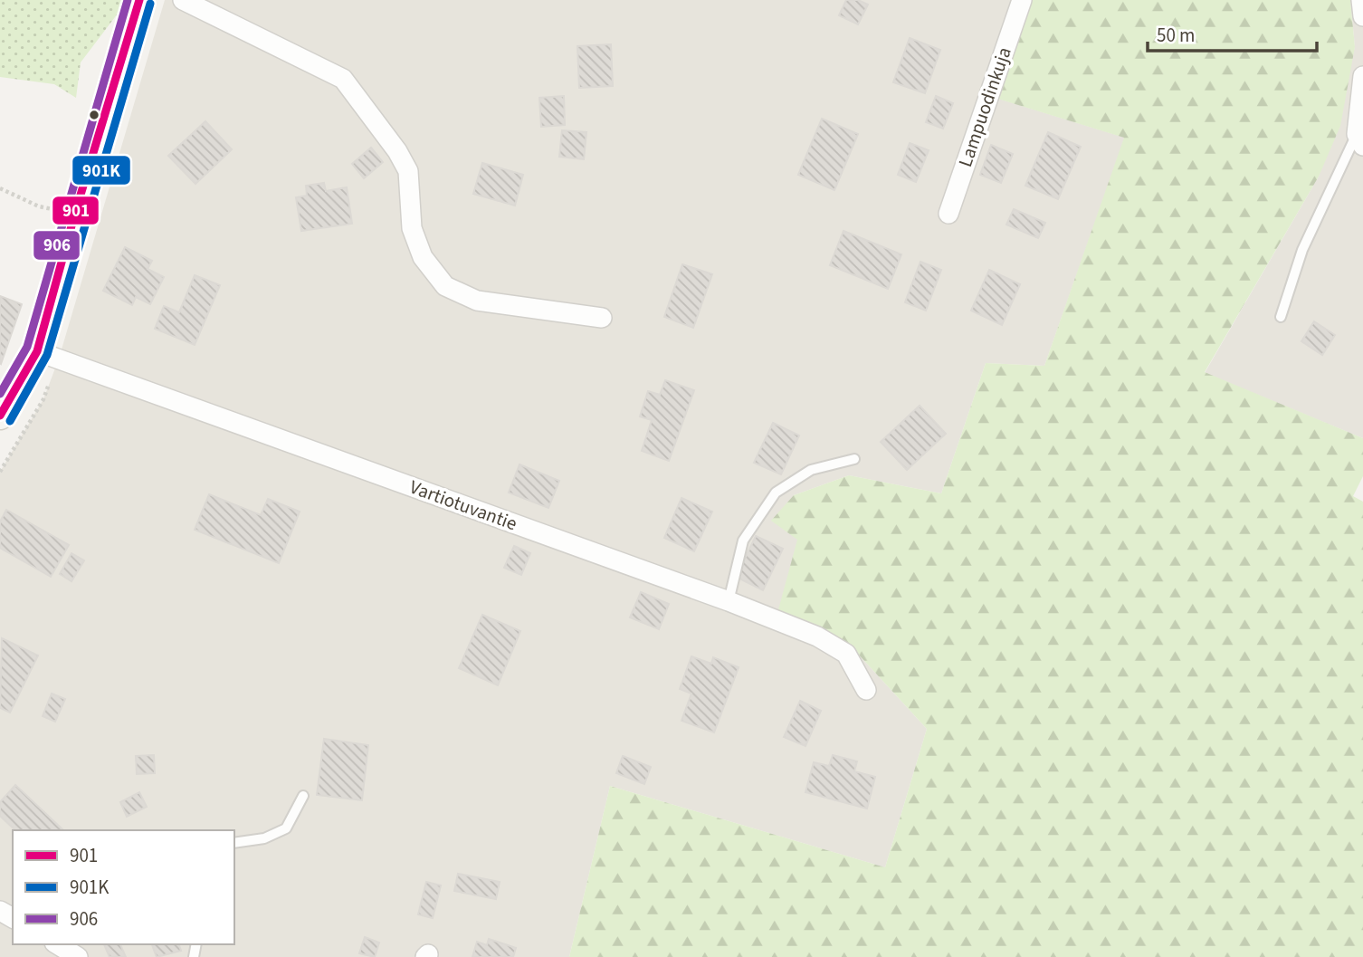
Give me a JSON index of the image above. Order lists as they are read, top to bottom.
{
  "streets": {
    "street": ["Lampuodinkuja", "Vartiotuvantie"]
  },
  "lines": ["transit line 901", "transit line 906", "transit line 901K"],
  "legend": ["901", "901K", "906"],
  "scale_bar": "50 m"
}
